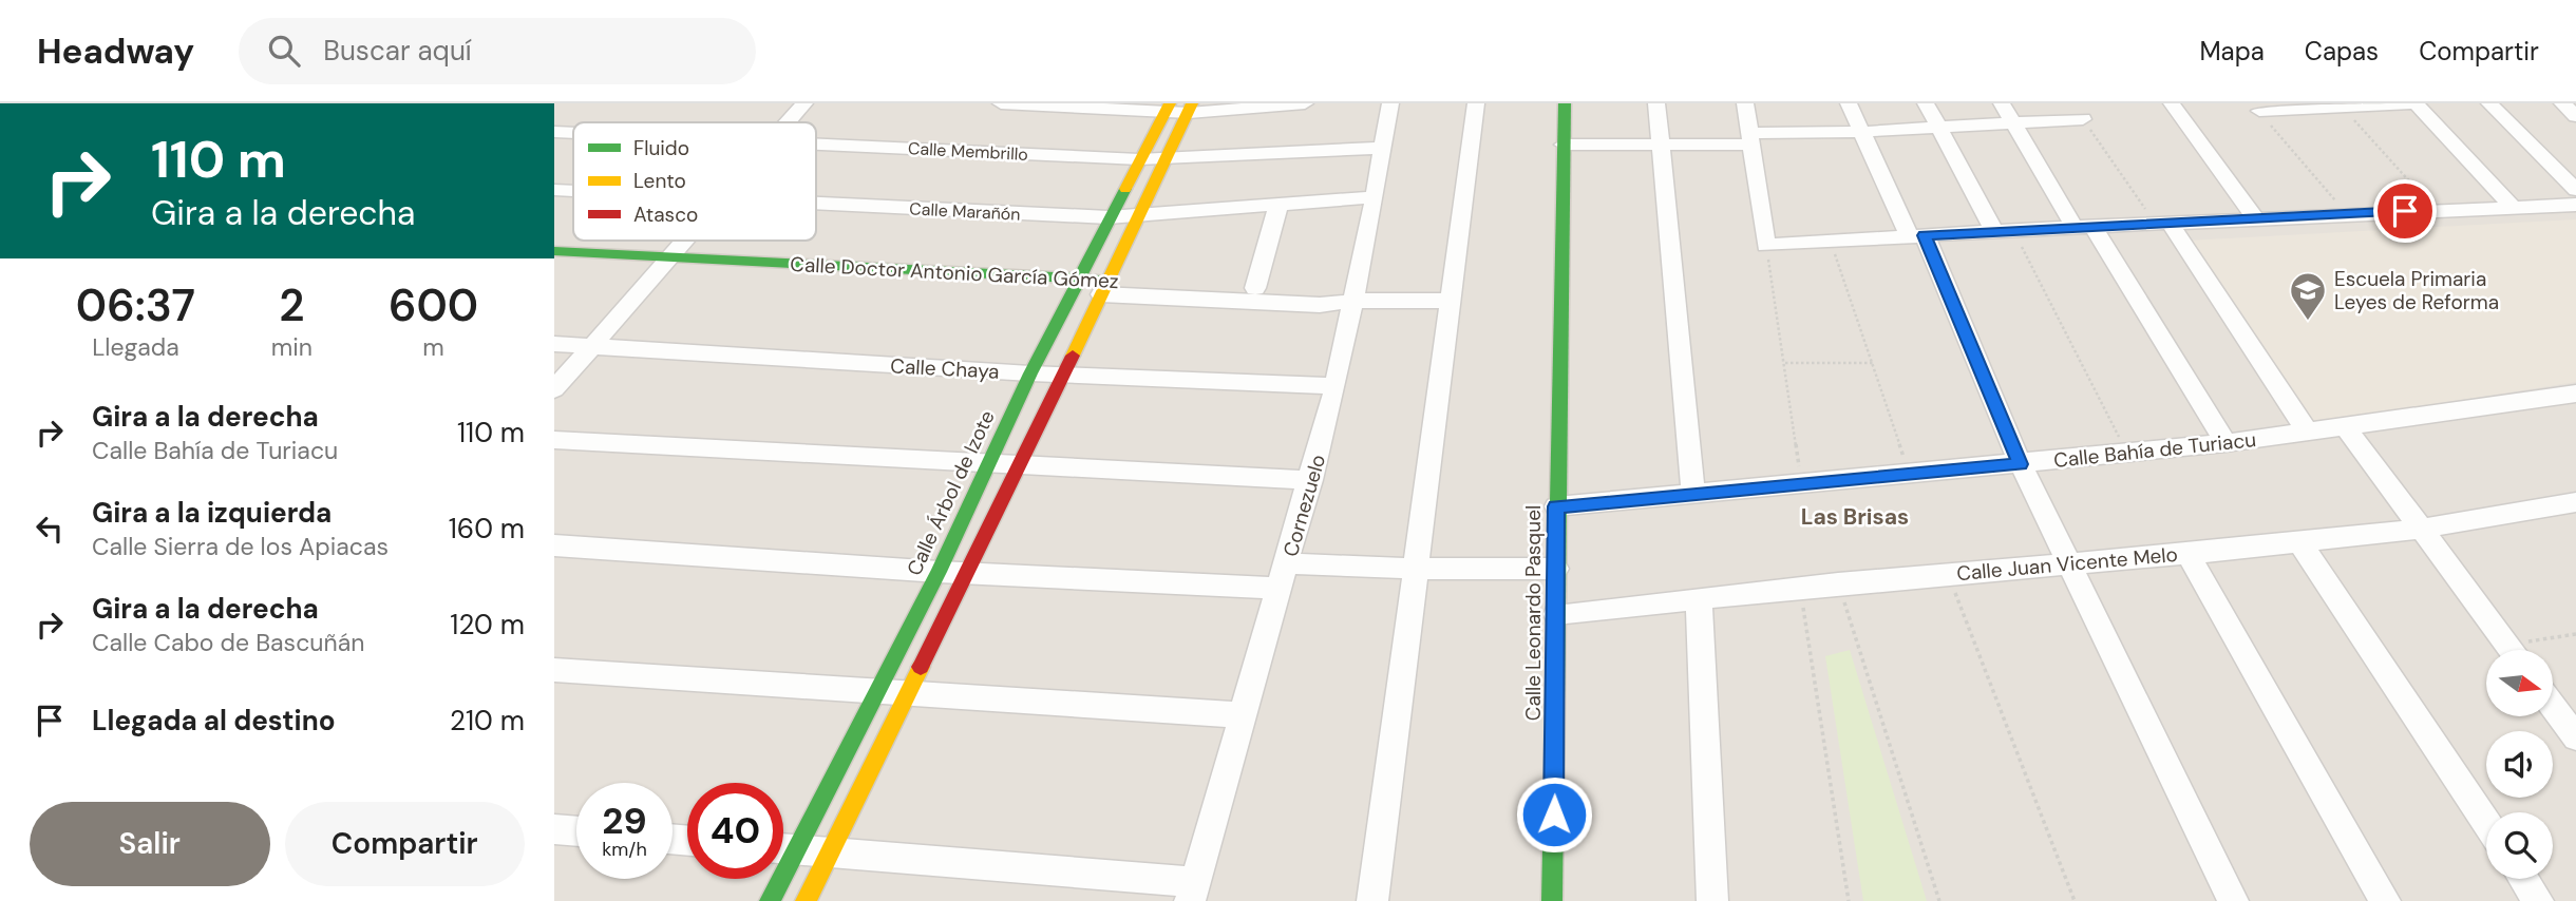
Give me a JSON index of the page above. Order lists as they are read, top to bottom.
{
  "streets": {
    "street": [
      "Calle Membrillo",
      "Calle Marañón",
      "Calle Doctor Antonio García Gómez",
      "Calle Chaya",
      "Calle Bahía de Turiacu",
      "Calle Árbol de Izote",
      "Cornezuelo",
      "Calle Juan Vicente Melo",
      "Calle Leonardo Pasquel"
    ]
  },
  "crossings": [
    ["Calle Membrillo", "Calle Árbol de Izote"],
    ["Calle Membrillo", "Cornezuelo"],
    ["Calle Marañón", "Calle Árbol de Izote"],
    ["Calle Marañón", "Cornezuelo"],
    ["Calle Doctor Antonio García Gómez", "Calle Árbol de Izote"],
    ["Calle Doctor Antonio García Gómez", "Cornezuelo"],
    ["Calle Chaya", "Calle Árbol de Izote"],
    ["Calle Chaya", "Cornezuelo"],
    ["Calle Bahía de Turiacu", "Calle Leonardo Pasquel"],
    ["Calle Juan Vicente Melo", "Calle Leonardo Pasquel"]
  ],
  "districts": ["Las Brisas"],
  "places": {
    "school or university": ["Escuela Primaria Leyes de Reforma"]
  },
  "legend": ["Fluido", "Lento", "Atasco"],
  "north": "right",
  "page": {
    "header": "Headway",
    "search": "Buscar aquí",
    "nav": ["Mapa", "Capas", "Compartir"],
    "turn": ["110 m", "Gira a la derecha"],
    "eta": [
      "06:37",
      "Llegada",
      "2",
      "min",
      "600",
      "m"
    ],
    "list": [
      {
        "name": "Gira a la derecha",
        "note": "Calle Bahía de Turiacu",
        "value": "110 m"
      },
      {
        "name": "Gira a la izquierda",
        "note": "Calle Sierra de los Apiacas",
        "value": "160 m"
      },
      {
        "name": "Gira a la derecha",
        "note": "Calle Cabo de Bascuñán",
        "value": "120 m"
      },
      {
        "name": "Llegada al destino",
        "value": "210 m"
      }
    ],
    "speed": "29 km/h",
    "limit": "40",
    "buttons": ["Salir", "Compartir"]
  }
}
